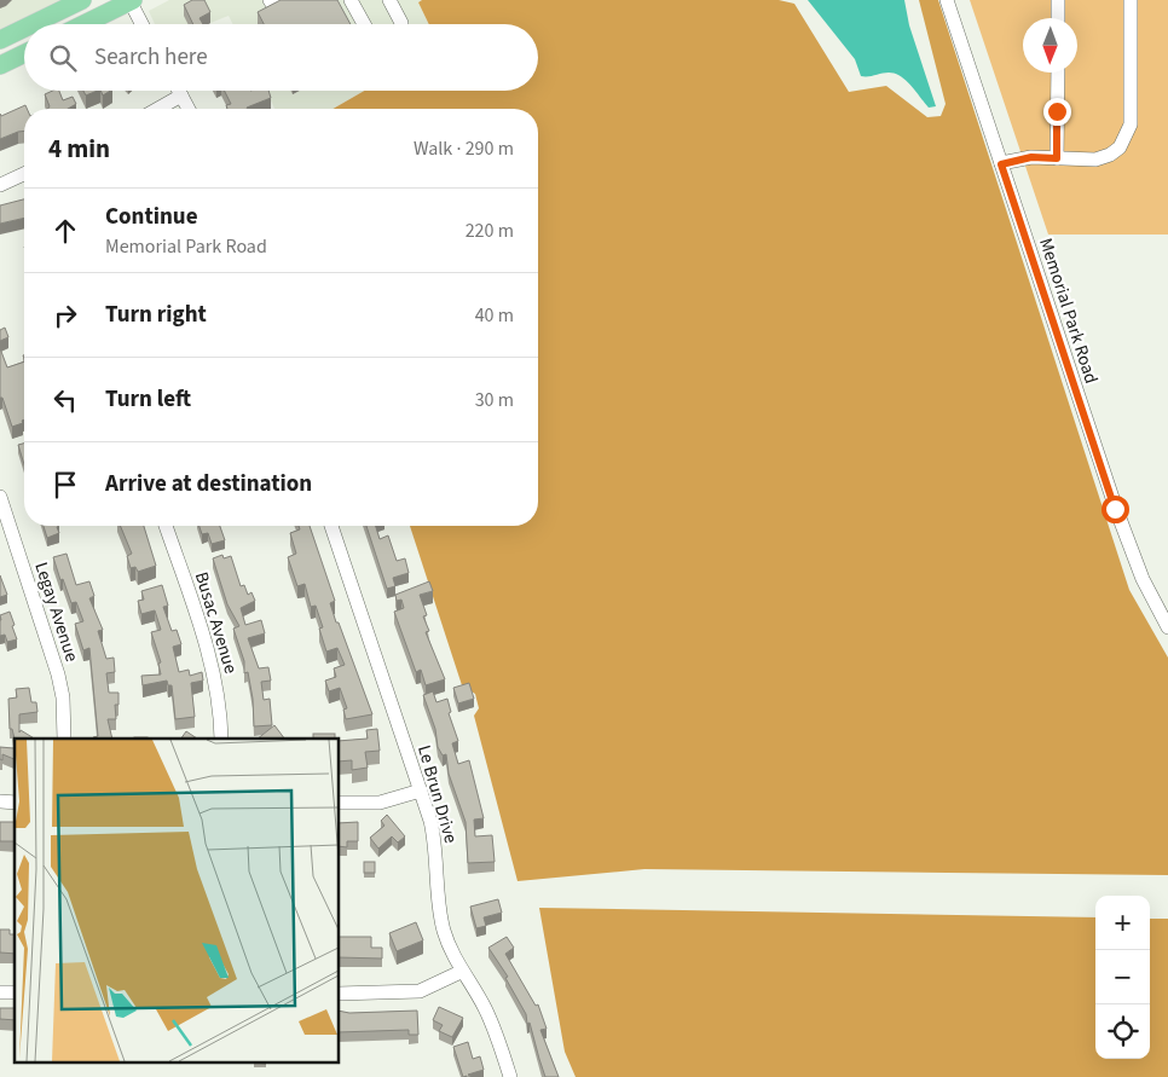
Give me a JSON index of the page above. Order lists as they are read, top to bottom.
{
  "streets": {
    "street": [
      "Memorial Park Road",
      "Legay Avenue",
      "Busac Avenue",
      "Le Brun Drive"
    ]
  },
  "north": "bottom",
  "page": {
    "search": "Search here",
    "heading": ["4 min", "Walk · 290 m"],
    "list": [
      ["Continue", "Memorial Park Road", "220 m"],
      ["Turn right", "40 m"],
      ["Turn left", "30 m"],
      "Arrive at destination"
    ],
    "map_buttons": ["+", "−"]
  }
}
